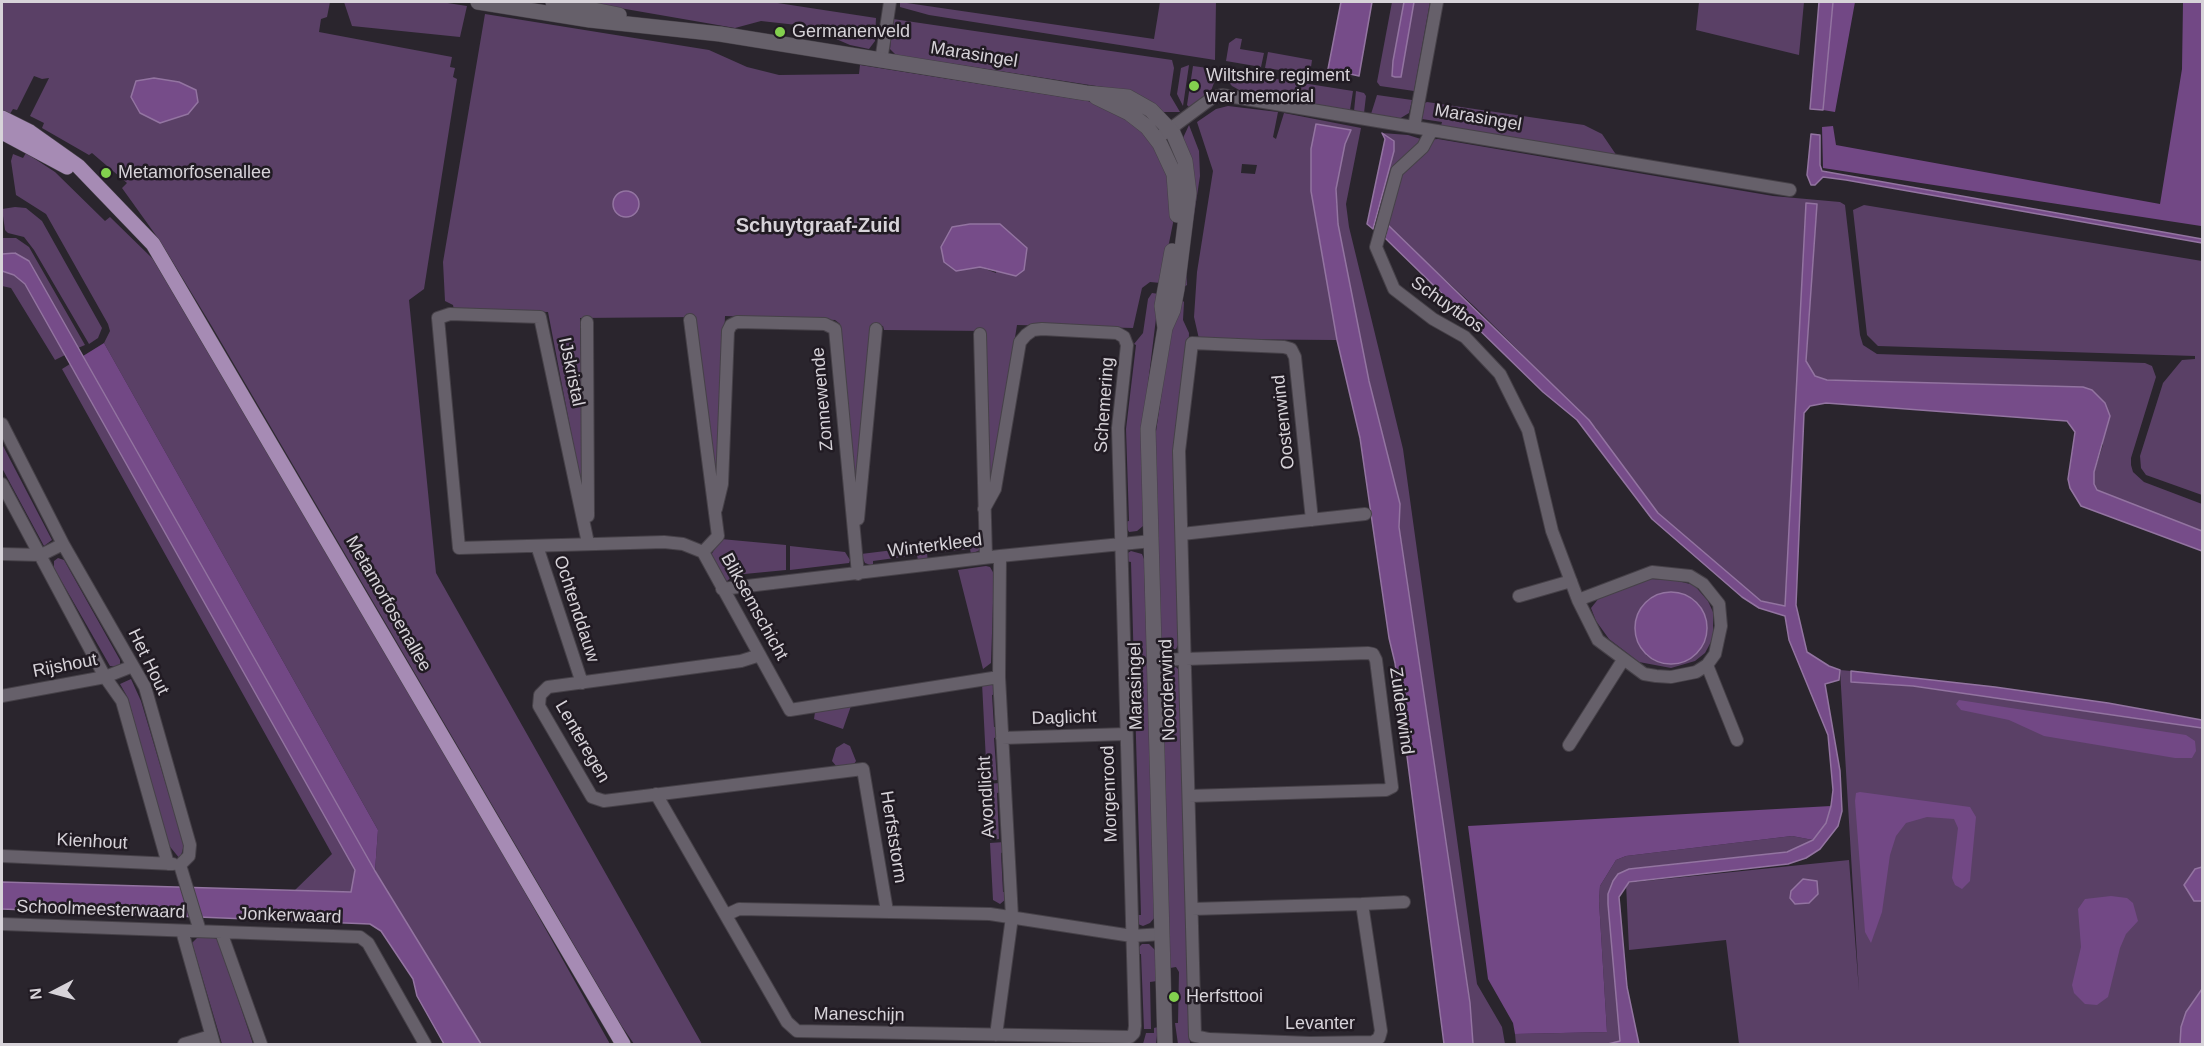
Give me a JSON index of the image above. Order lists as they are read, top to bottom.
{
  "streets": {
    "main road": ["Metamorfosenallee"],
    "street": [
      "Marasingel",
      "Schuytbos",
      "IJskristal",
      "Zonnewende",
      "Schemering",
      "Oostenwind",
      "Winterkleed",
      "Bliksemschicht",
      "Ochtenddauw",
      "Het Hout",
      "Rijshout",
      "Noorderwind",
      "Zuiderwind",
      "Daglicht",
      "Lenteregen",
      "Morgenrood",
      "Avondlicht",
      "Herfststorm",
      "Kienhout",
      "Schoolmeesterwaard",
      "Jonkerwaard",
      "Maneschijn",
      "Levanter"
    ]
  },
  "crossings": [
    ["Marasingel", "Schuytbos"],
    ["Marasingel", "Winterkleed"],
    ["Marasingel", "Zuiderwind"],
    ["IJskristal", "Bliksemschicht"],
    ["Zonnewende", "Winterkleed"],
    ["Zonnewende", "Bliksemschicht"],
    ["Schemering", "Winterkleed"],
    ["Schemering", "Morgenrood"],
    ["Oostenwind", "Noorderwind"],
    ["Winterkleed", "Bliksemschicht"],
    ["Winterkleed", "Morgenrood"],
    ["Winterkleed", "Avondlicht"],
    ["Bliksemschicht", "Ochtenddauw"],
    ["Bliksemschicht", "Lenteregen"],
    ["Bliksemschicht", "Avondlicht"],
    ["Ochtenddauw", "Lenteregen"],
    ["Het Hout", "Rijshout"],
    ["Het Hout", "Kienhout"],
    ["Noorderwind", "Zuiderwind"],
    ["Noorderwind", "Levanter"],
    ["Daglicht", "Morgenrood"],
    ["Daglicht", "Avondlicht"],
    ["Lenteregen", "Herfststorm"],
    ["Lenteregen", "Maneschijn"],
    ["Morgenrood", "Maneschijn"],
    ["Avondlicht", "Maneschijn"],
    ["Schoolmeesterwaard", "Jonkerwaard"]
  ],
  "districts": ["Schuytgraaf-Zuid"],
  "places": [
    "Germanenveld",
    "Wiltshire regiment war memorial",
    "Metamorfosenallee",
    "Herfsttooi"
  ],
  "north": "left"
}
